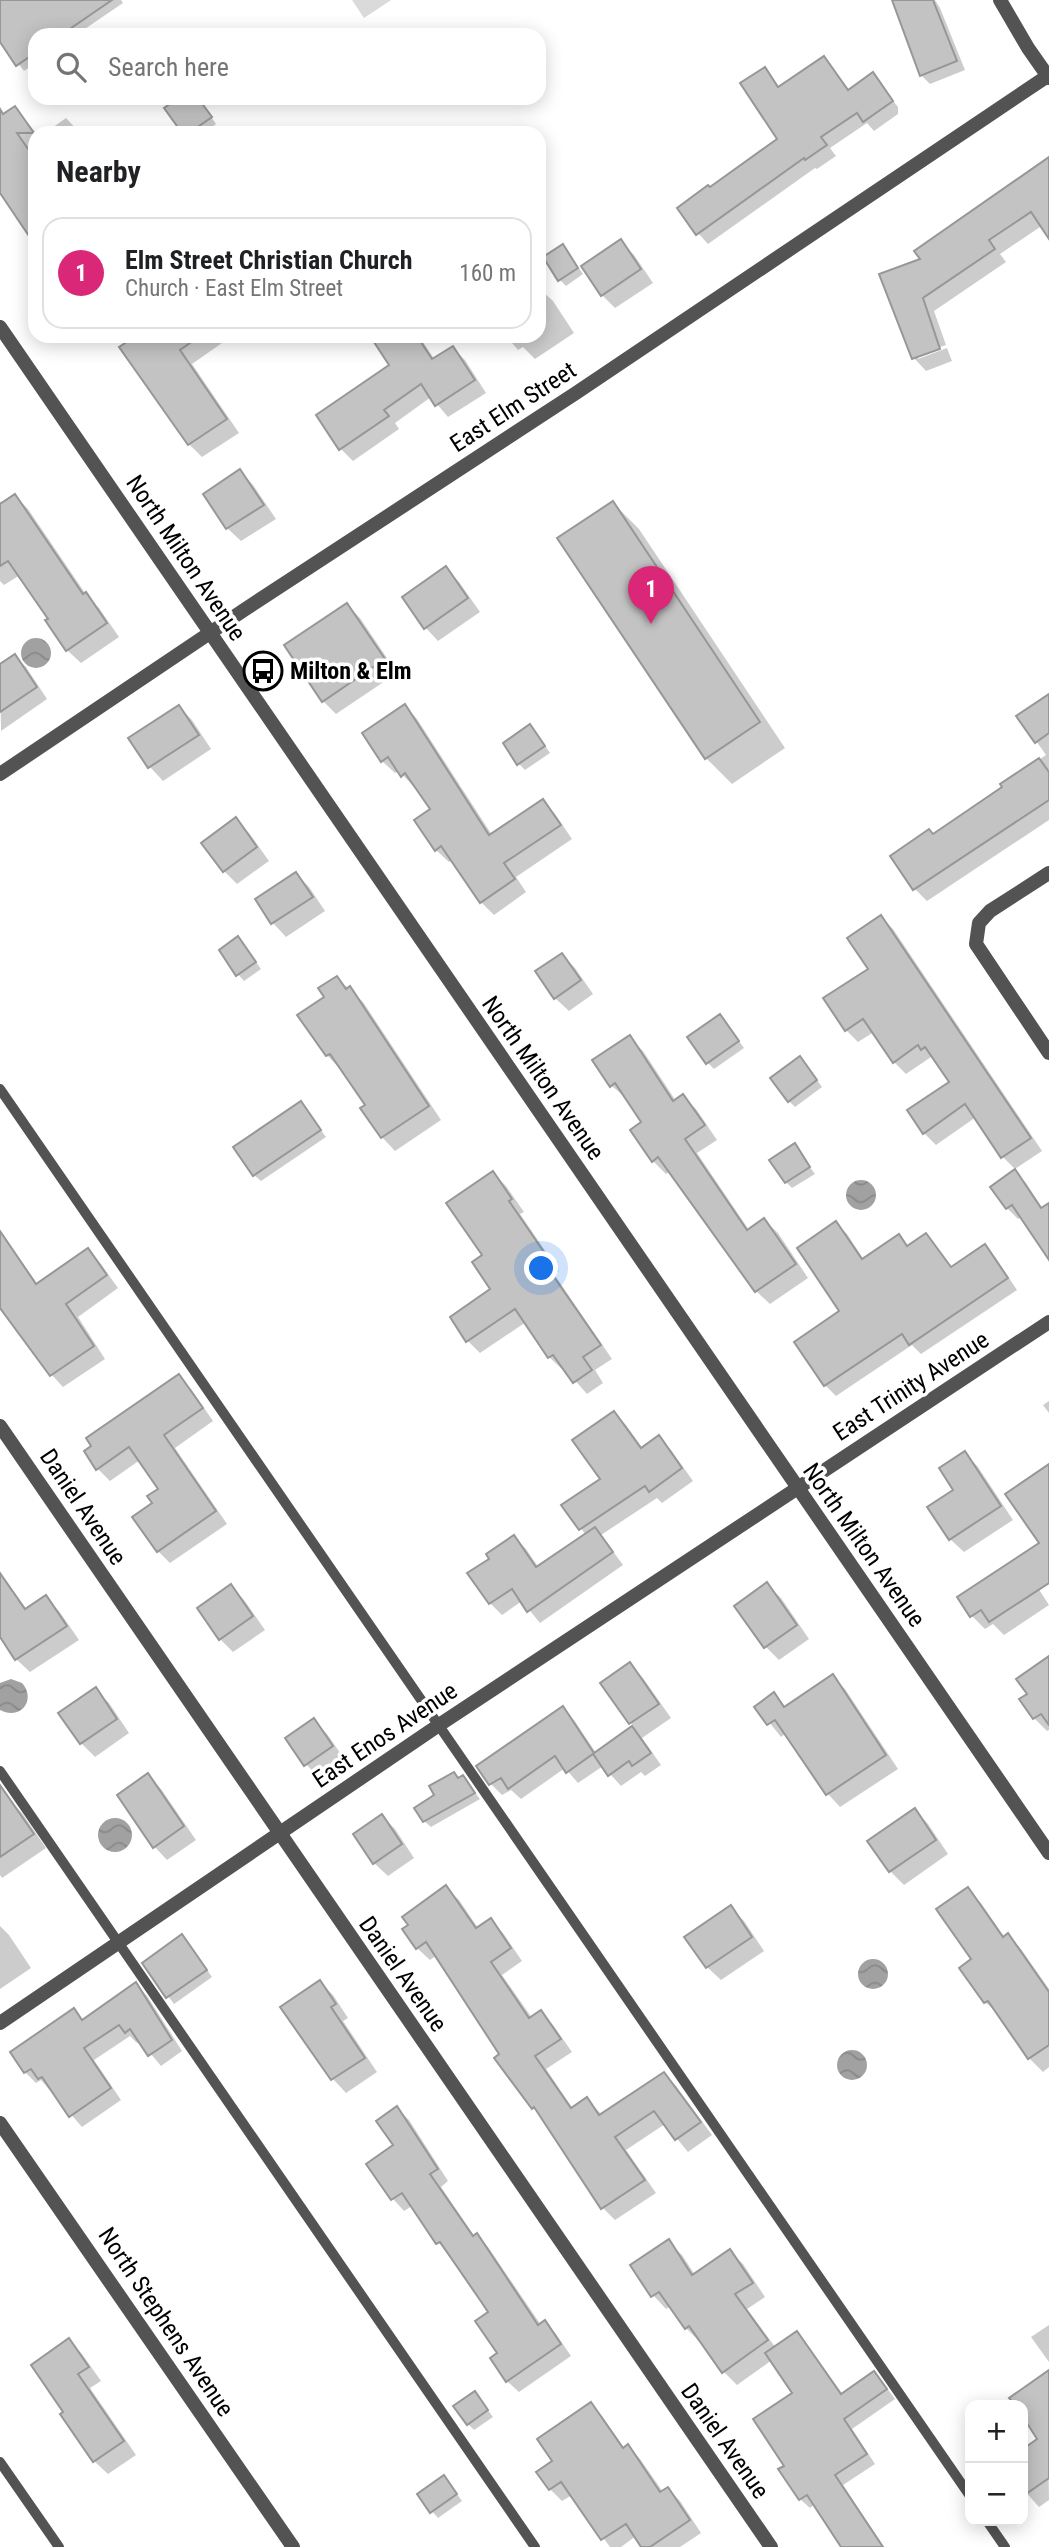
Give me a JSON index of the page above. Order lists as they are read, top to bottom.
{
  "streets": {
    "street": [
      "East Elm Street",
      "North Milton Avenue",
      "East Trinity Avenue",
      "Daniel Avenue",
      "East Enos Avenue",
      "North Stephens Avenue"
    ]
  },
  "crossings": [
    ["East Elm Street", "North Milton Avenue"],
    ["North Milton Avenue", "East Trinity Avenue"],
    ["North Milton Avenue", "East Enos Avenue"],
    ["East Trinity Avenue", "East Enos Avenue"],
    ["Daniel Avenue", "East Enos Avenue"]
  ],
  "places": {
    "bus stop": ["Milton & Elm"]
  },
  "page": {
    "search": "Search here",
    "heading": "Nearby",
    "list": [
      {
        "mark": "1",
        "name": "Elm Street Christian Church",
        "note": "Church · East Elm Street",
        "value": "160 m"
      }
    ],
    "pins": "1",
    "map_buttons": ["+", "−"]
  }
}
